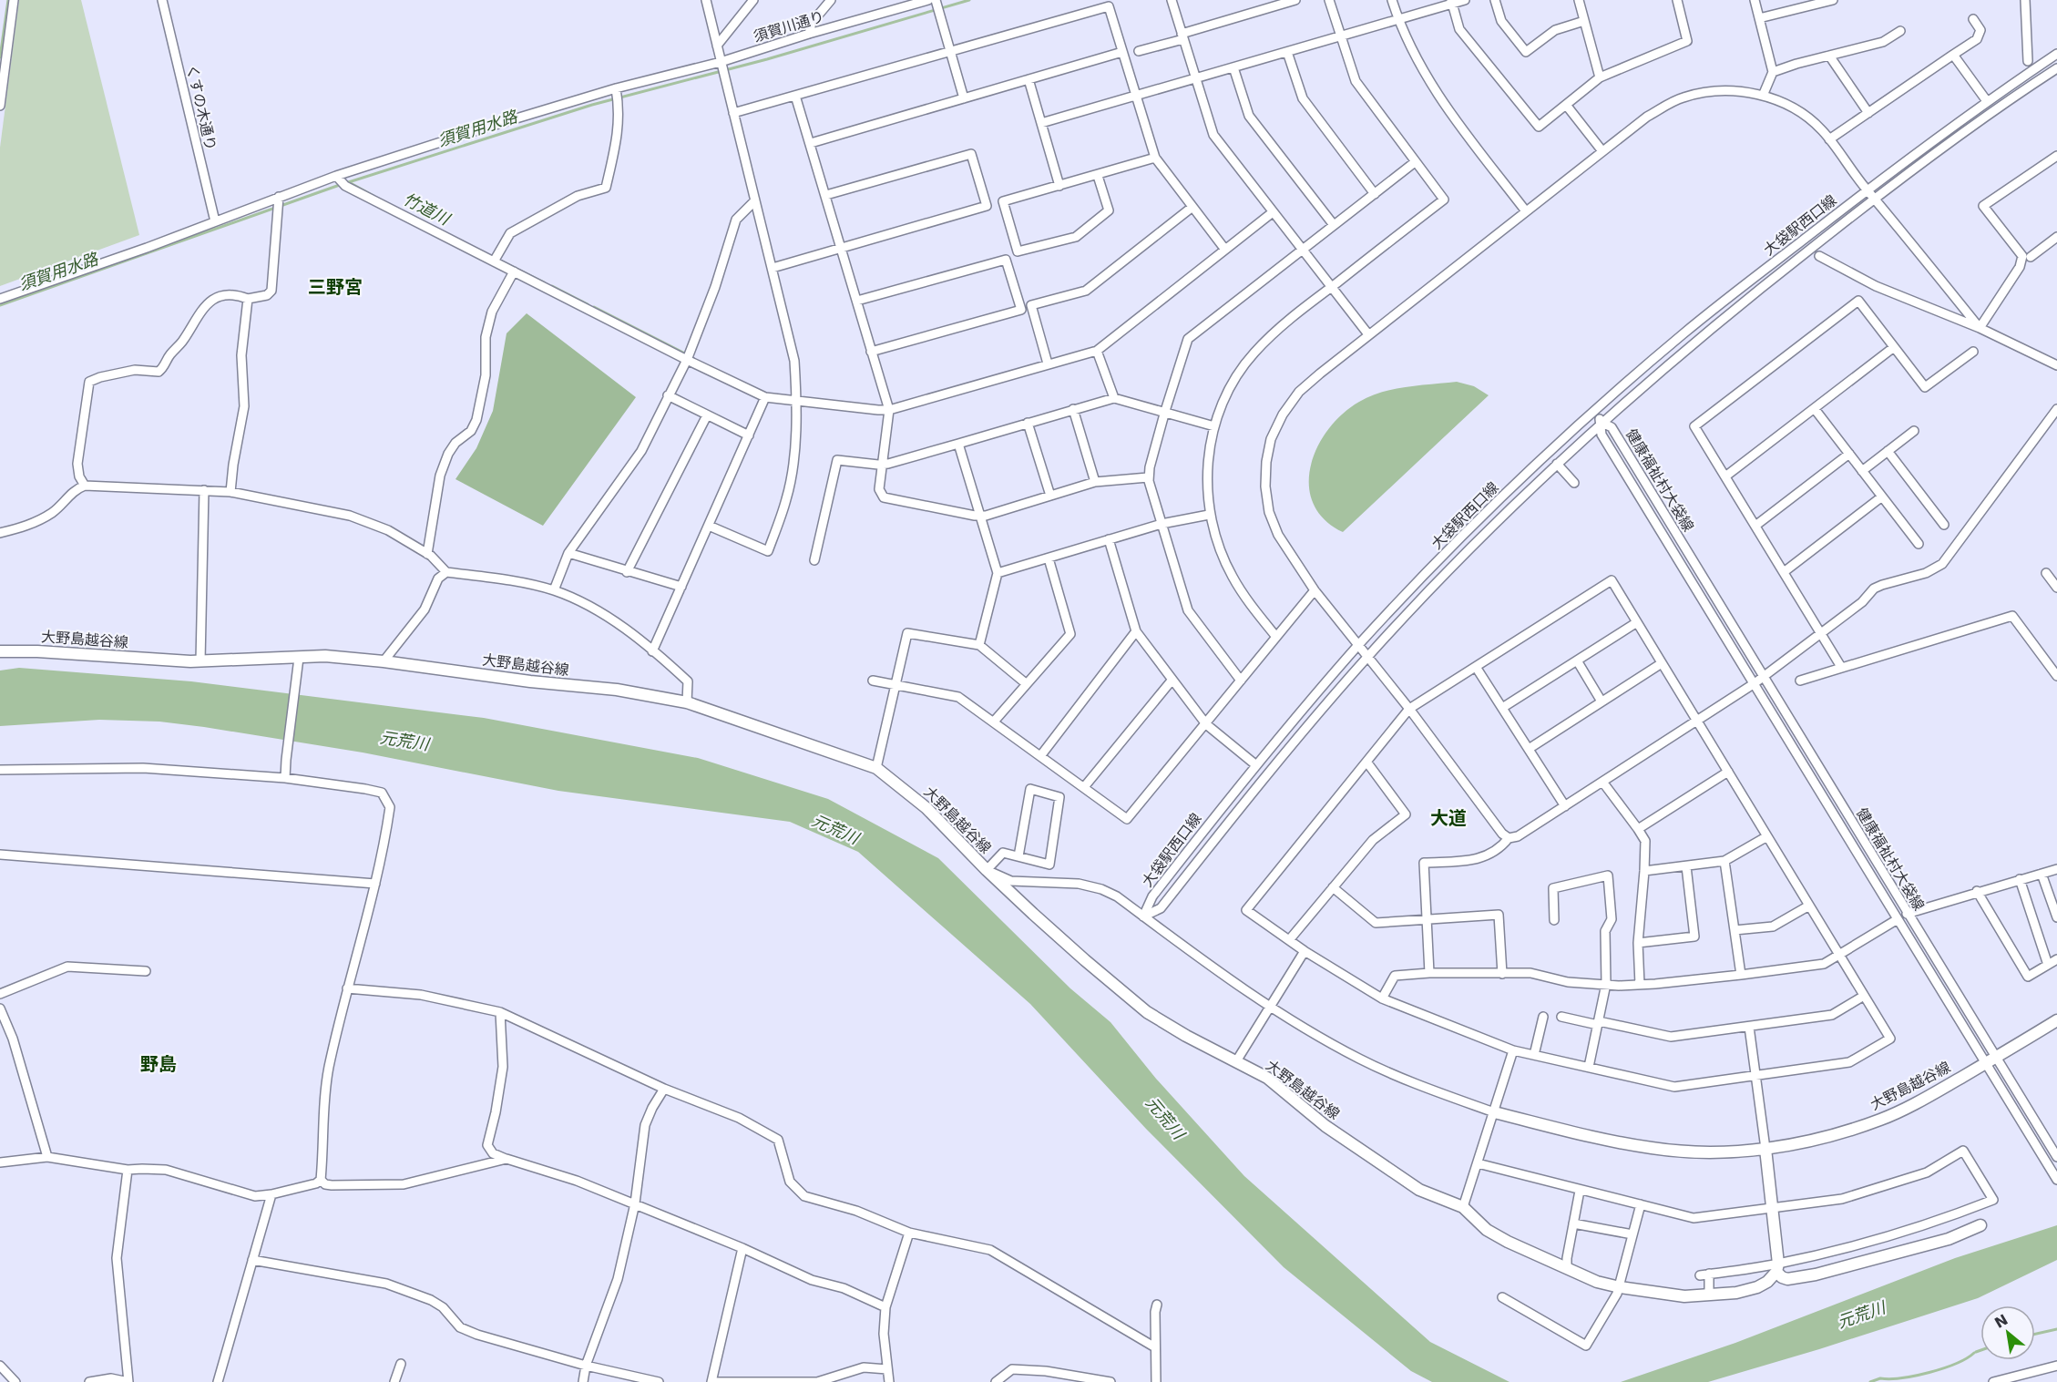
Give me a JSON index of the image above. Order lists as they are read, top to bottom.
{
  "streets": {
    "main road": ["大野島越谷線"],
    "street": [
      "須賀川通り",
      "くすの木通り",
      "大袋駅西口線",
      "健康福祉村大袋線"
    ]
  },
  "crossings": [
    ["須賀川通り", "くすの木通り"],
    ["大袋駅西口線", "健康福祉村大袋線"],
    ["健康福祉村大袋線", "大野島越谷線"]
  ],
  "districts": ["三野宮", "大道", "野島"],
  "water": ["須賀用水路", "竹道川", "元荒川"],
  "north": "top left"
}
